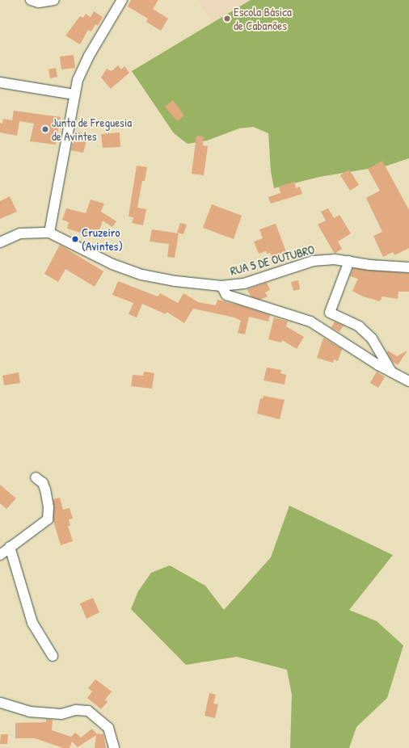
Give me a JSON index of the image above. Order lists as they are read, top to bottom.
{
  "streets": {
    "street": ["RUA 5 DE OUTUBRO"]
  },
  "places": ["Escola Básica de Cabanões", "Junta de Freguesia de Avintes", "Cruzeiro (Avintes)"]
}
